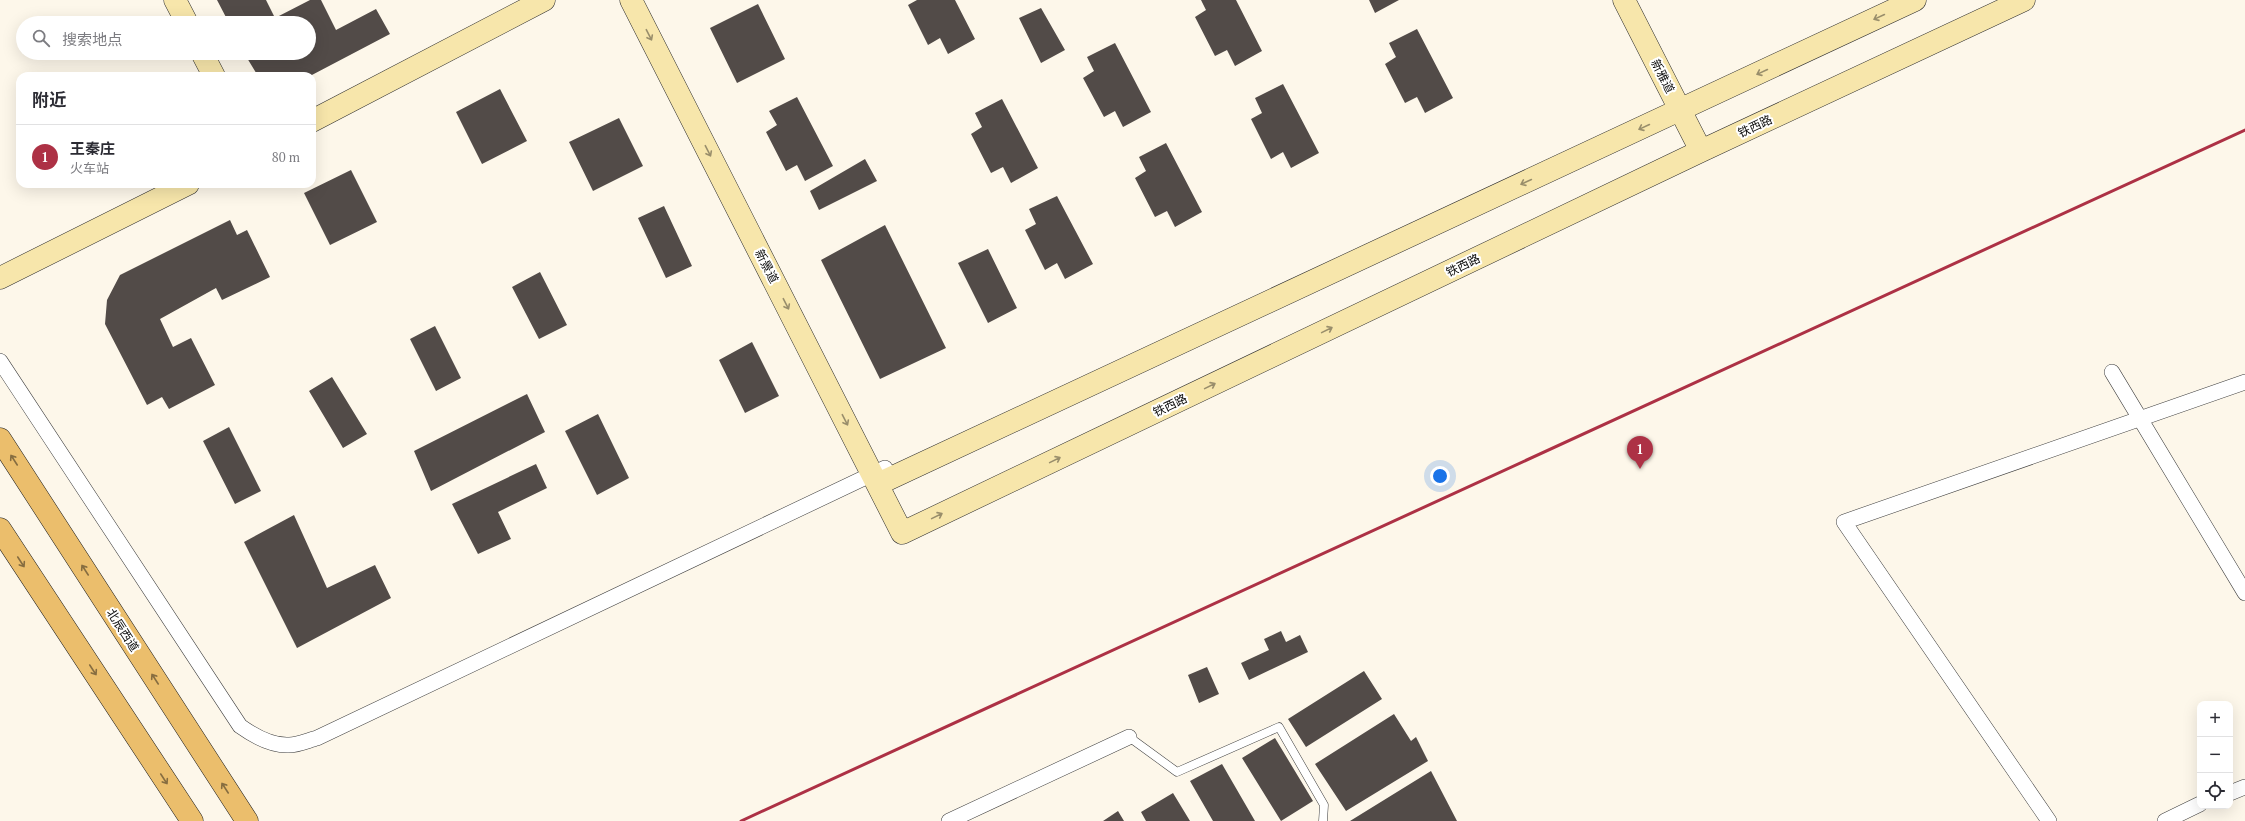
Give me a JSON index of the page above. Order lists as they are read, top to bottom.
{
  "streets": {
    "main road": [
      "新雅道",
      "铁西路",
      "新景道",
      "北辰西道"
    ]
  },
  "crossings": [
    ["新雅道", "铁西路"],
    ["铁西路", "新景道"]
  ],
  "page": {
    "search": "搜索地点",
    "heading": "附近",
    "list": [
      {
        "mark": "1",
        "name": "王秦庄",
        "note": "火车站",
        "value": "80 m"
      }
    ],
    "pins": "1",
    "map_buttons": ["+", "−"]
  }
}
